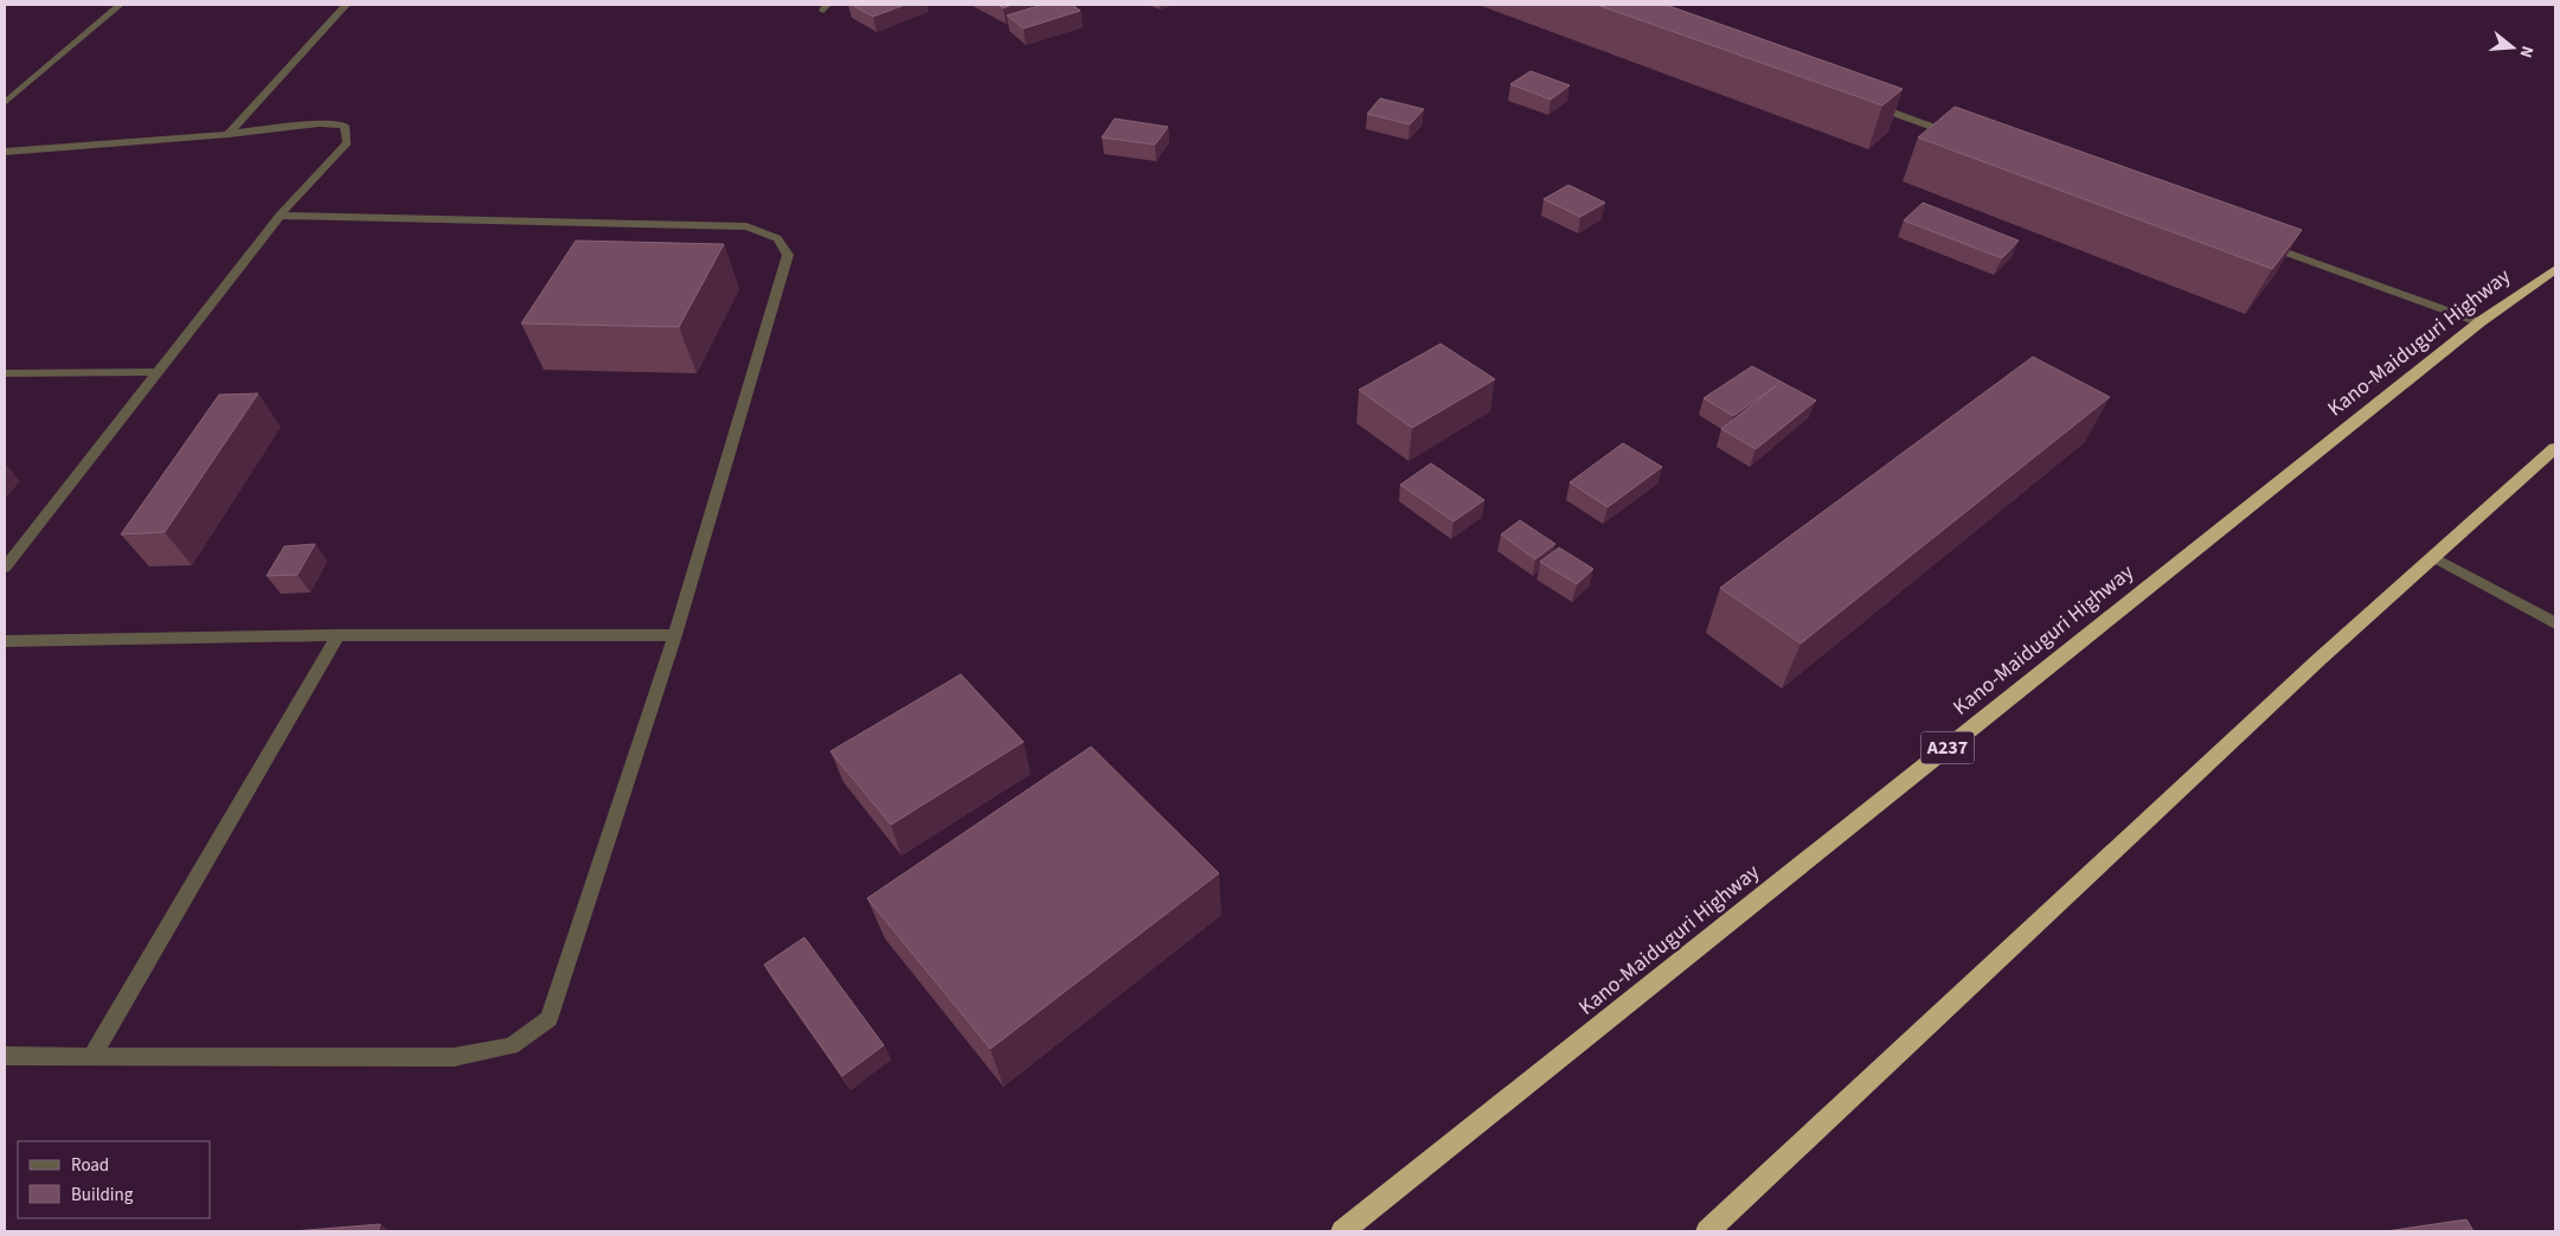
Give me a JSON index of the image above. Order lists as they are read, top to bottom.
{
  "streets": {
    "highway": ["Kano-Maiduguri Highway", "A237"]
  },
  "legend": ["Road", "Building"],
  "north": "right"
}
